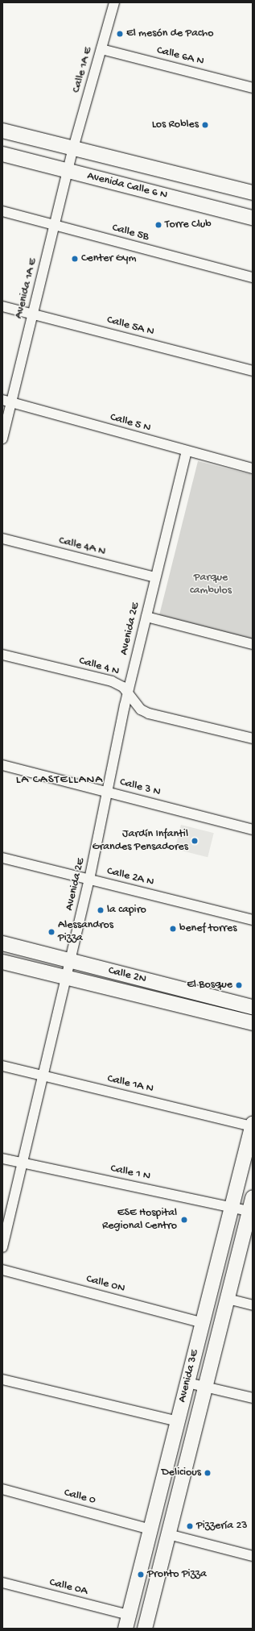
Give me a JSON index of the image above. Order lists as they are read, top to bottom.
{
  "streets": {
    "street": [
      "Calle 6A N",
      "Calle 1A E",
      "Avenida Calle 6 N",
      "Calle 5B",
      "Avenida 1A E",
      "Calle 5A N",
      "Calle 5 N",
      "Calle 4A N",
      "Avenida 2E",
      "Calle 4 N",
      "Calle 3 N",
      "Calle 2A N",
      "Calle 2N",
      "Calle 1A N",
      "Calle 1 N",
      "Calle 0N",
      "Avenida 3E",
      "Calle 0",
      "Calle 0A"
    ]
  },
  "crossings": [
    ["Calle 6A N", "Calle 1A E"],
    ["Calle 1A E", "Avenida 1A E"],
    ["Avenida Calle 6 N", "Avenida 1A E"],
    ["Calle 5B", "Avenida 1A E"],
    ["Avenida 1A E", "Calle 5A N"],
    ["Avenida 1A E", "Calle 5 N"],
    ["Calle 5 N", "Avenida 2E"],
    ["Calle 4A N", "Avenida 2E"],
    ["Avenida 2E", "Calle 4 N"],
    ["Avenida 2E", "Calle 3 N"],
    ["Avenida 2E", "Calle 2A N"],
    ["Avenida 2E", "Calle 2N"],
    ["Avenida 2E", "Calle 1A N"],
    ["Avenida 2E", "Calle 1 N"],
    ["Calle 1A N", "Avenida 3E"],
    ["Calle 1 N", "Avenida 3E"],
    ["Calle 0N", "Avenida 3E"],
    ["Avenida 3E", "Calle 0"],
    ["Avenida 3E", "Calle 0A"]
  ],
  "districts": ["LA CASTELLANA"],
  "parks": ["Parque cambulos"],
  "places": [
    "El mesón de Pacho",
    "Los Robles",
    "Torre Club",
    "Center Gym",
    "Jardín Infantil Grandes Pensadores",
    "la capiro",
    "benef torres",
    "Alessandros Pizza",
    "El Bosque",
    "ESE Hospital Regional Centro",
    "Delicious",
    "Pizzería 23",
    "Pronto Pizza"
  ]
}
